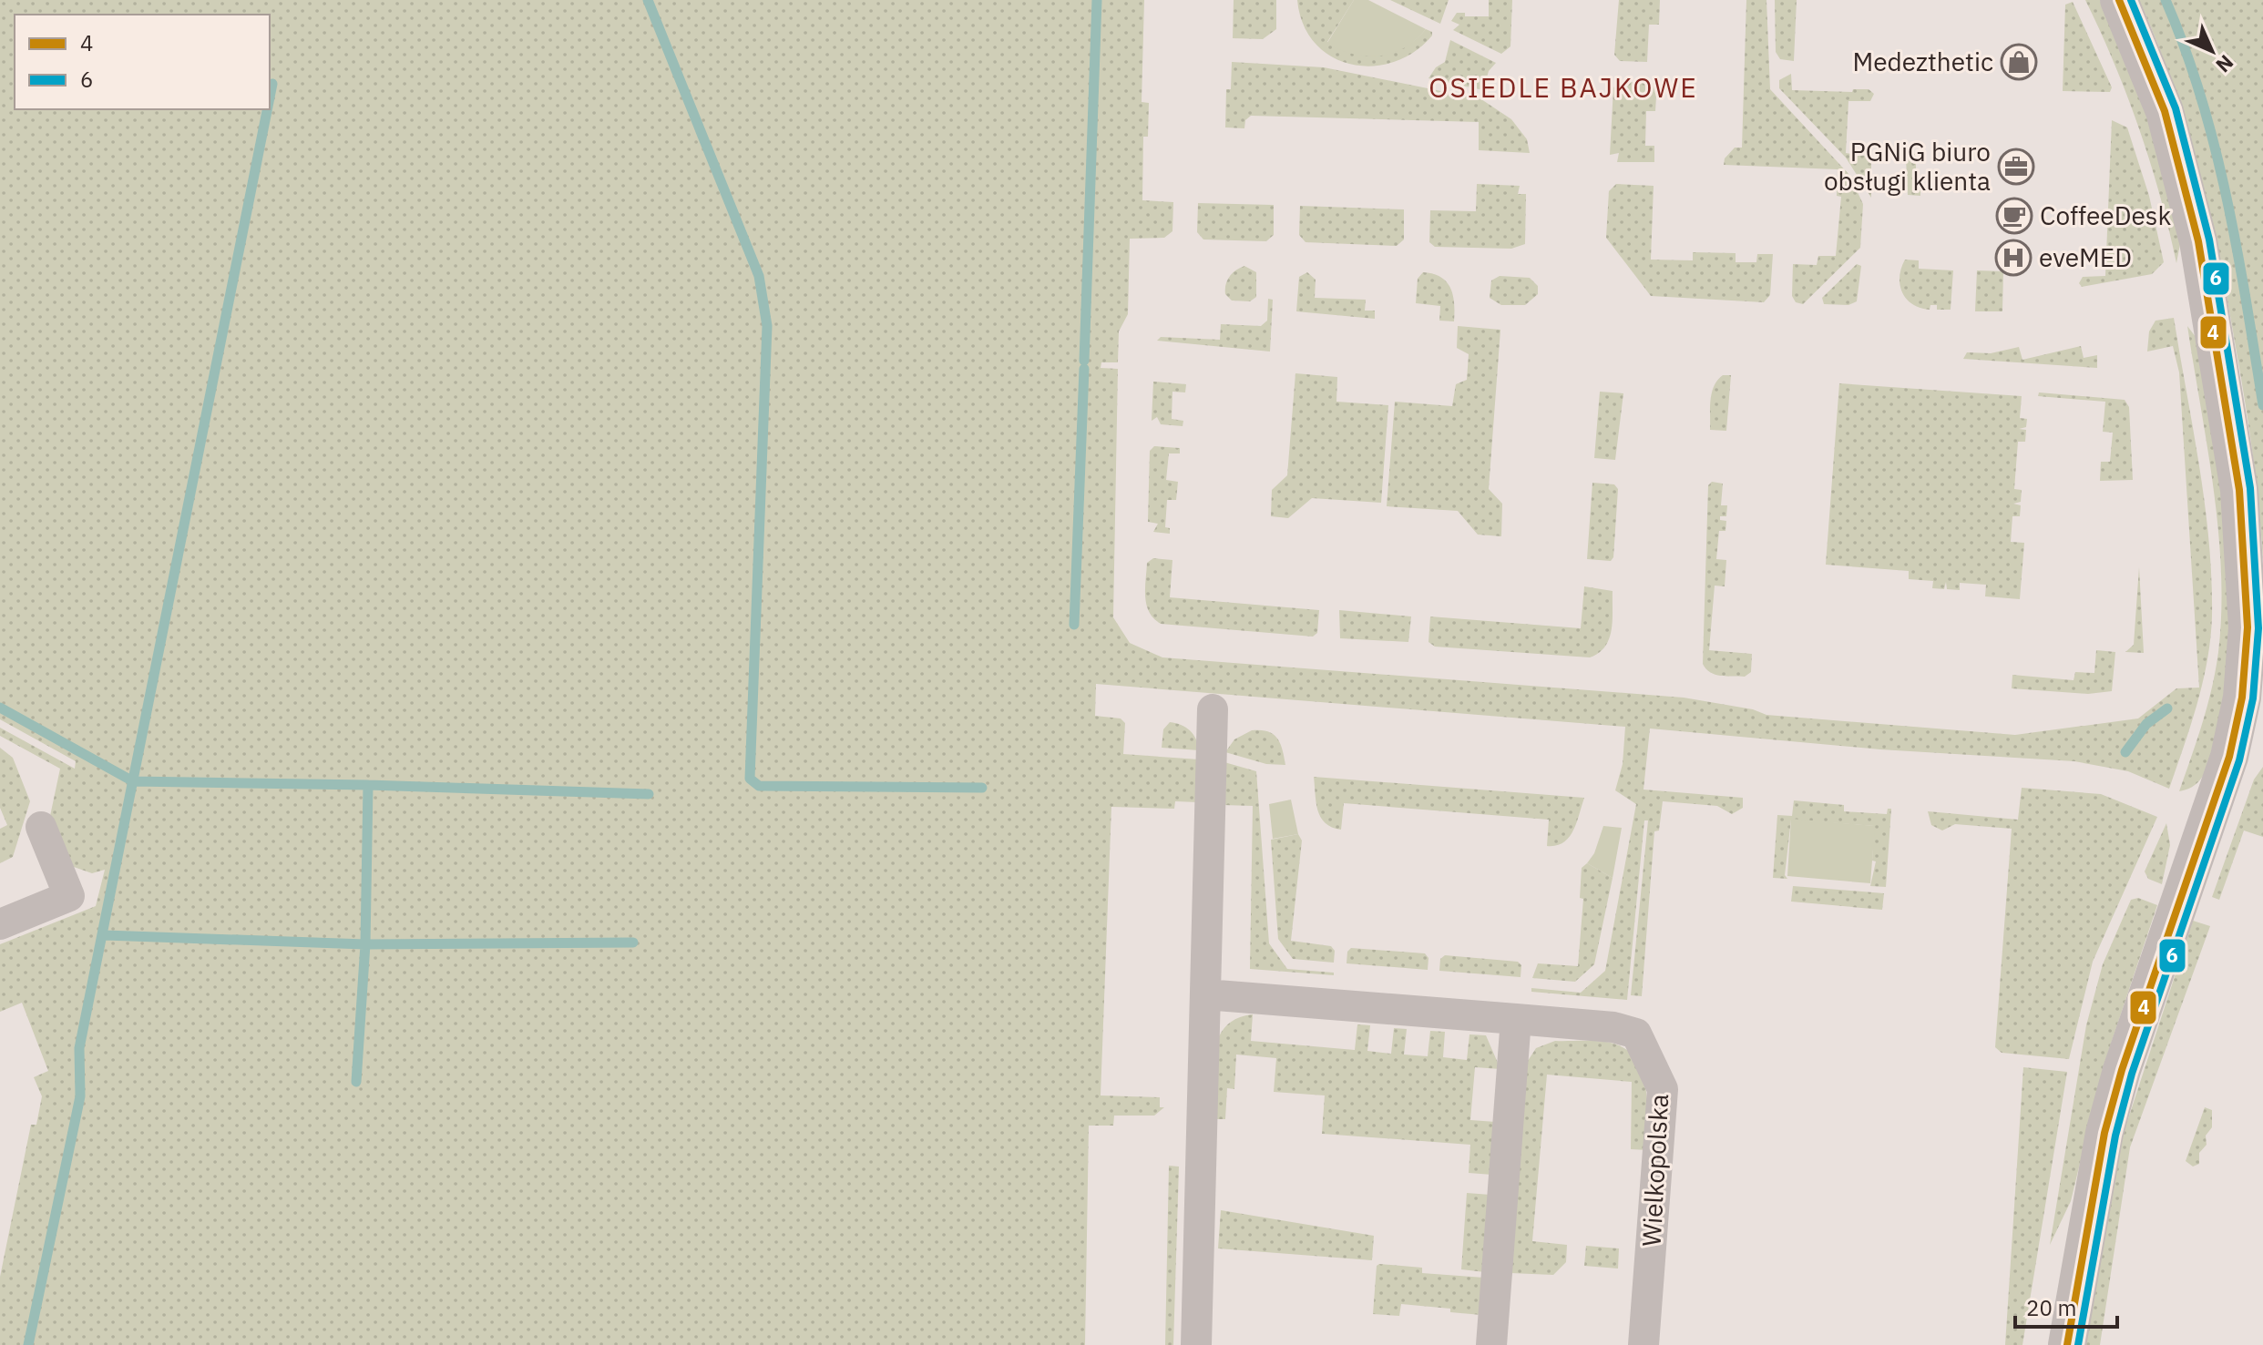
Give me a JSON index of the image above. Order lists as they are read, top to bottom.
{
  "streets": {
    "street": ["Wielkopolska"]
  },
  "districts": ["OSIEDLE BAJKOWE"],
  "places": {
    "shop": ["Medezthetic"],
    "office": ["PGNiG biuro obsługi klienta"],
    "cafe": ["CoffeeDesk"],
    "hospital": ["eveMED"]
  },
  "lines": ["transit line 4", "transit line 6"],
  "legend": ["4", "6"],
  "scale_bar": "20 m",
  "north": "bottom right"
}
